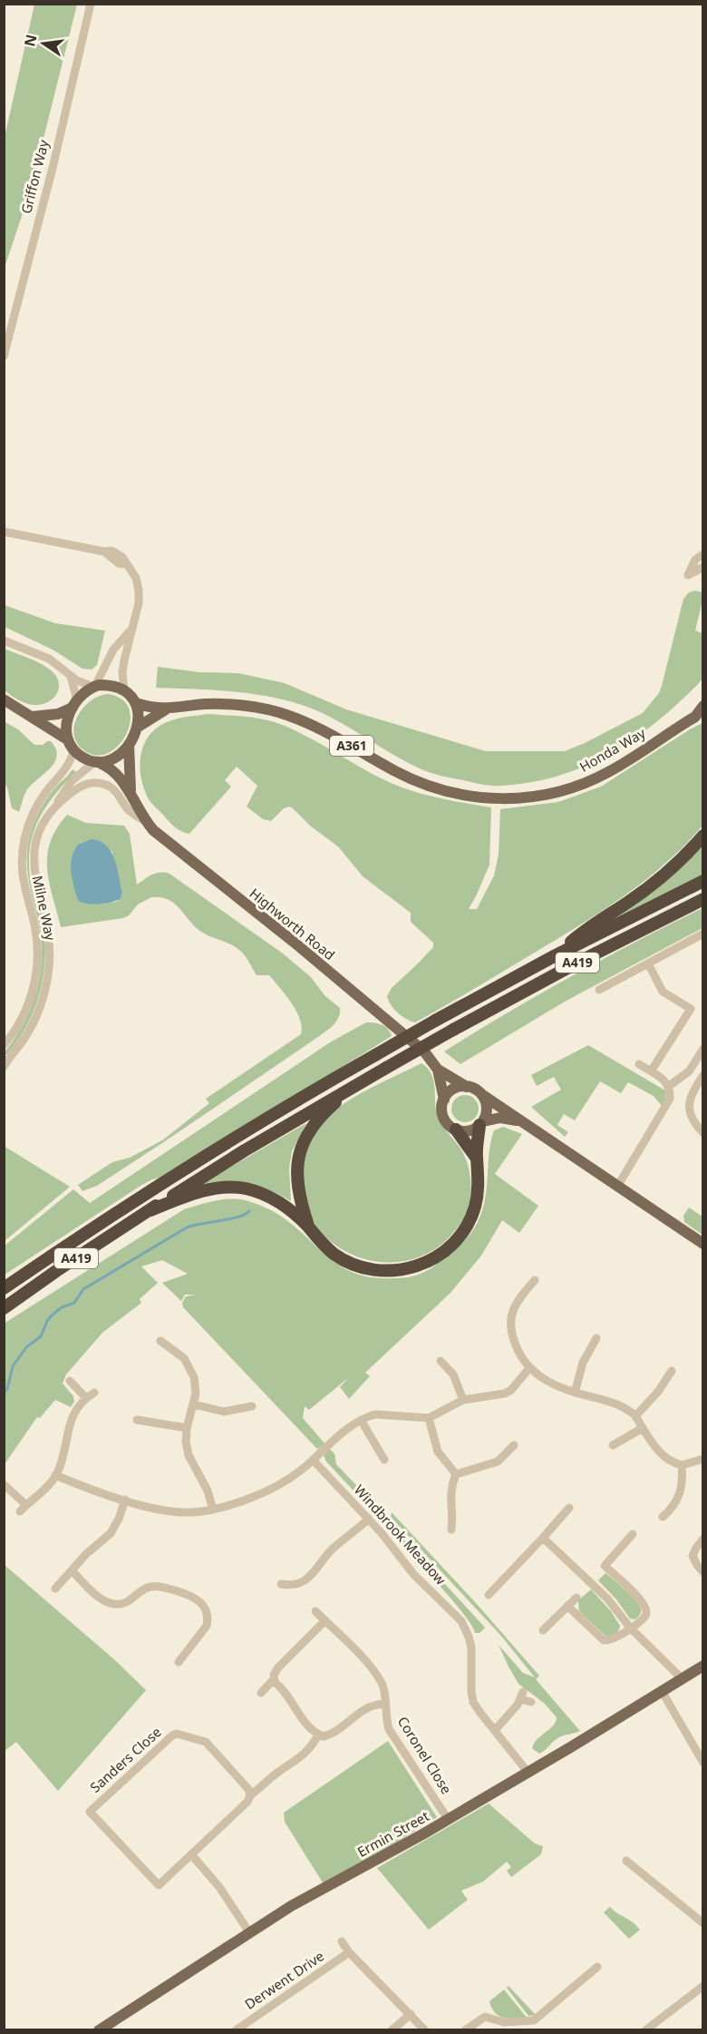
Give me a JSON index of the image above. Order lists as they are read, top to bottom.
{
  "streets": {
    "highway": ["A419"],
    "main road": [
      "A361",
      "Honda Way",
      "Highworth Road",
      "Ermin Street"
    ],
    "street": [
      "Griffon Way",
      "Milne Way",
      "Windbrook Meadow",
      "Coronel Close",
      "Sanders Close",
      "Derwent Drive"
    ]
  },
  "crossings": [
    ["Honda Way", "Milne Way"],
    ["Honda Way", "Highworth Road"],
    ["Milne Way", "Highworth Road"],
    ["Highworth Road", "A419"],
    ["Windbrook Meadow", "Ermin Street"],
    ["Coronel Close", "Ermin Street"]
  ],
  "north": "left"
}
